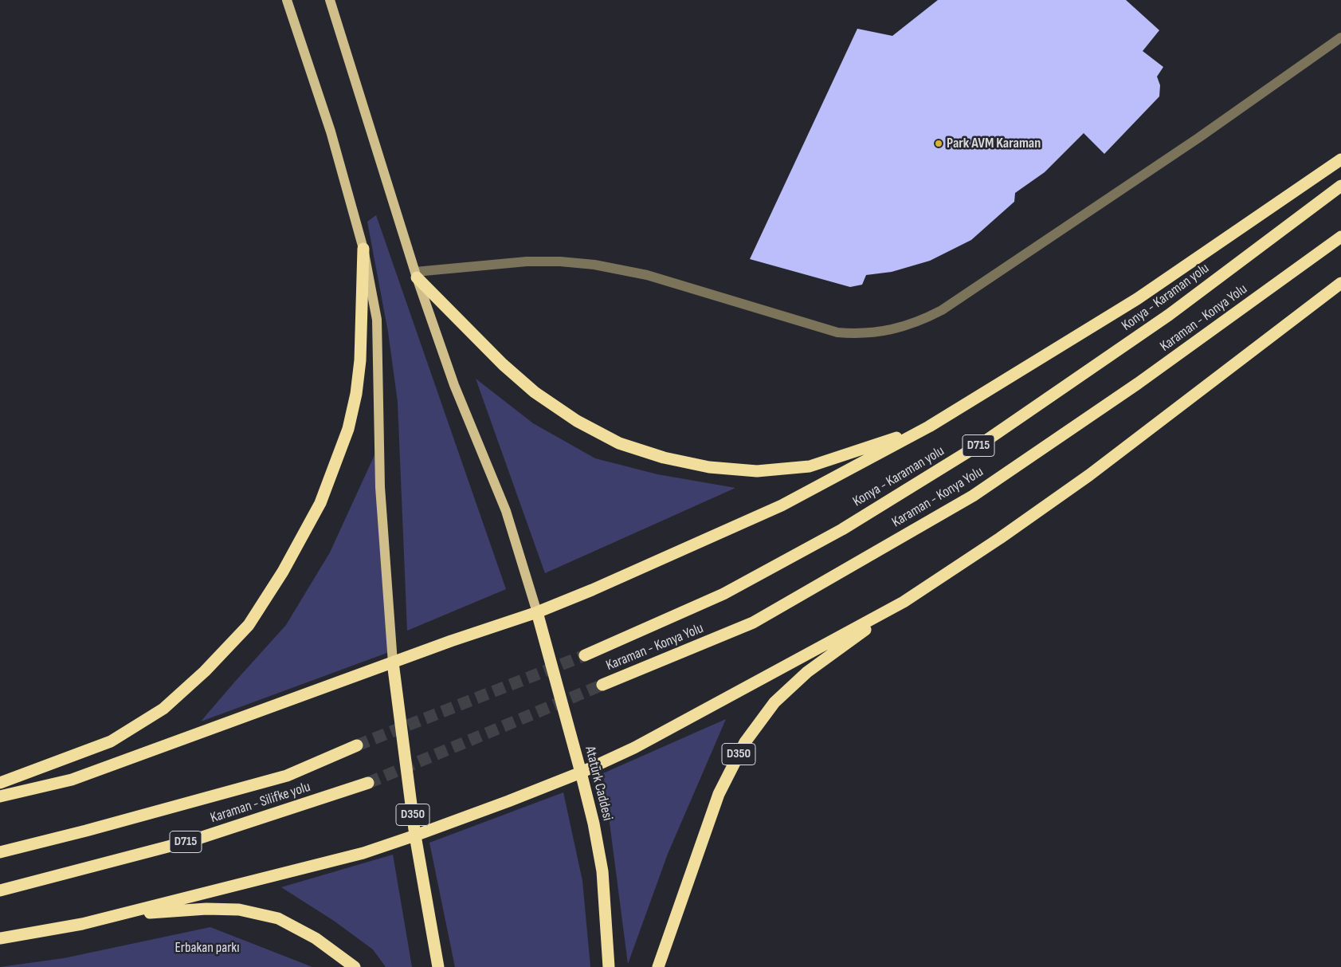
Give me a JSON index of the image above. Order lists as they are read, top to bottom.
{
  "streets": {
    "highway": [
      "Konya - Karaman yolu",
      "Karaman - Konya Yolu",
      "D715",
      "D350",
      "Atatürk Caddesi",
      "Karaman - Silifke yolu"
    ]
  },
  "parks": ["Erbakan parkı"],
  "places": ["Park AVM Karaman"]
}
